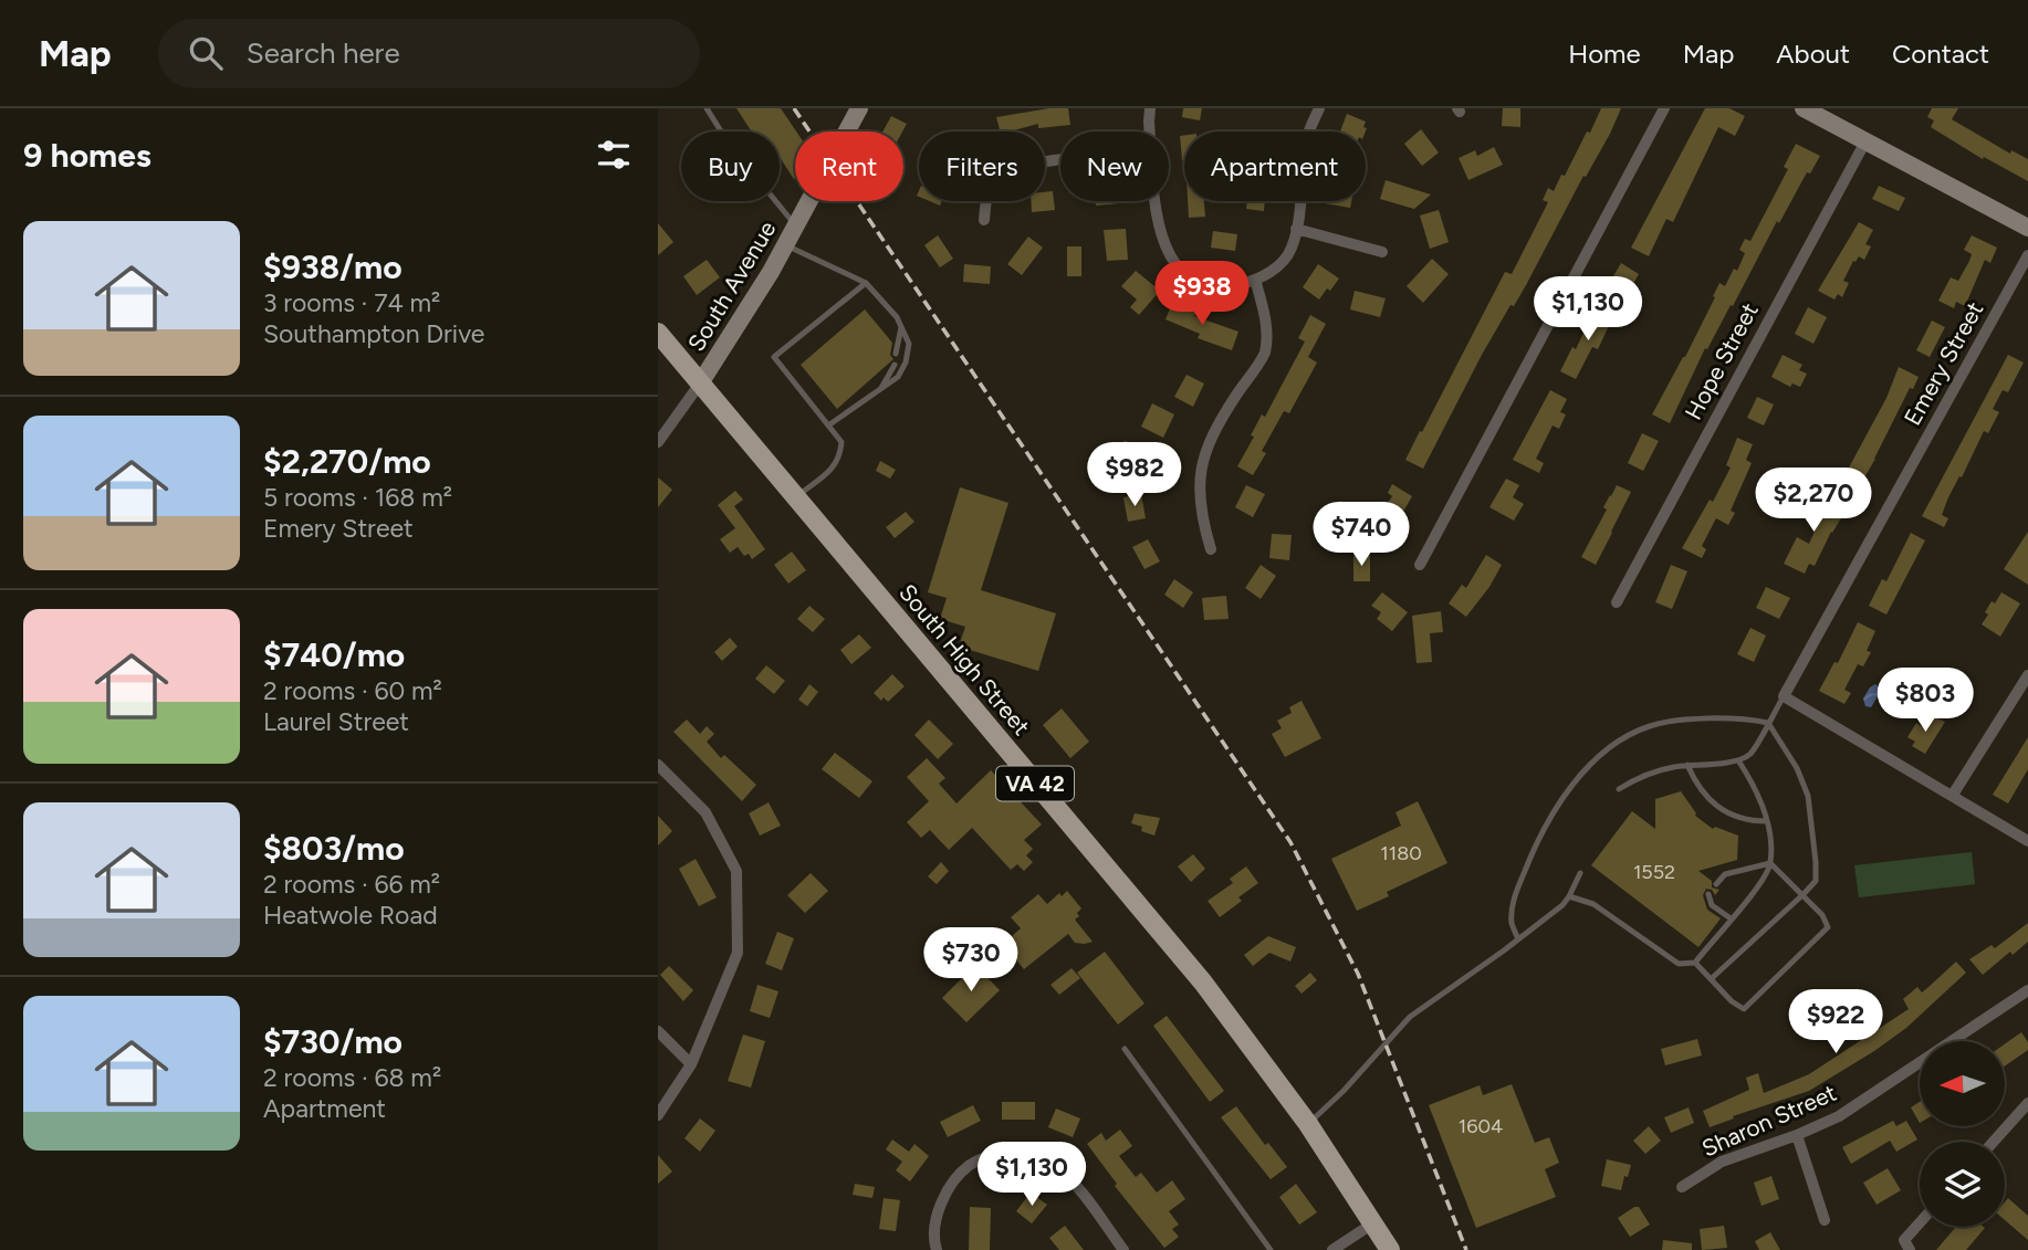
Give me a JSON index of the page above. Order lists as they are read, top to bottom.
{
  "streets": {
    "main road": ["South High Street", "VA 42"],
    "street": [
      "South Avenue",
      "Hope Street",
      "Emery Street",
      "Sharon Street"
    ]
  },
  "crossings": [
    ["South Avenue", "South High Street"]
  ],
  "house_numbers": ["1180", "1552", "1604"],
  "north": "left",
  "page": {
    "header": "Map",
    "search": "Search here",
    "nav": [
      "Home",
      "Map",
      "About",
      "Contact"
    ],
    "heading": "9 homes",
    "chip": [
      "Buy",
      "Rent",
      "Filters",
      "New",
      "Apartment"
    ],
    "list": [
      {
        "name": "$938/mo",
        "note": "3 rooms · 74 m² · Southampton Drive"
      },
      {
        "name": "$2,270/mo",
        "note": "5 rooms · 168 m² · Emery Street"
      },
      {
        "name": "$740/mo",
        "note": "2 rooms · 60 m² · Laurel Street"
      },
      {
        "name": "$803/mo",
        "note": "2 rooms · 66 m² · Heatwole Road"
      },
      {
        "name": "$730/mo",
        "note": "2 rooms · 68 m² · Apartment"
      }
    ],
    "price": [
      "$938",
      "$1,130",
      "$982",
      "$2,270",
      "$740",
      "$803",
      "$730",
      "$922",
      "$1,130"
    ]
  }
}
